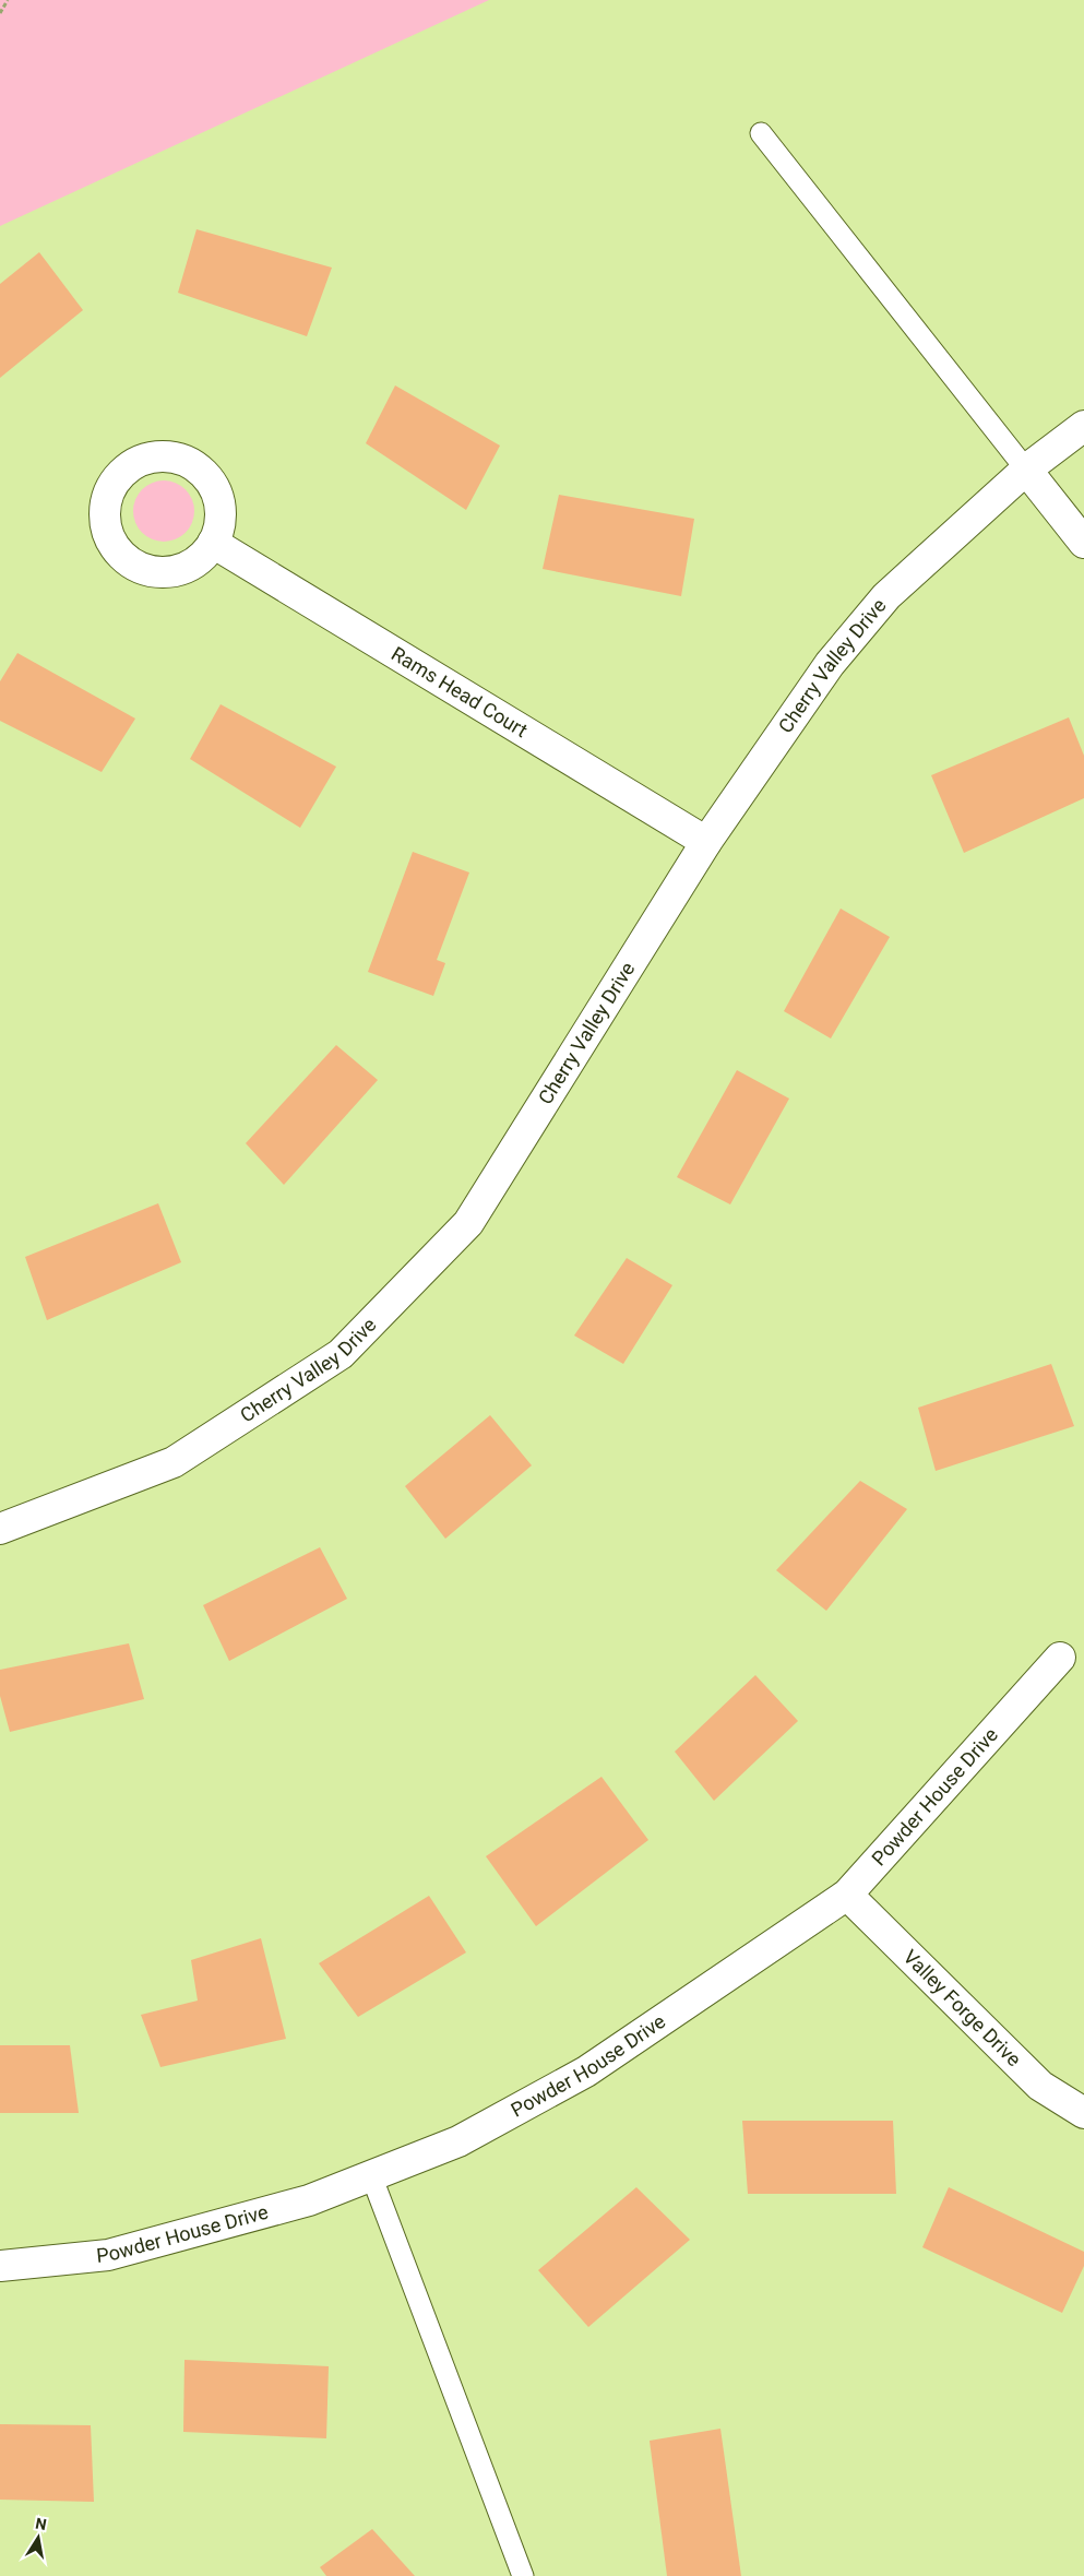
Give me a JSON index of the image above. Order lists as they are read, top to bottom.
{
  "streets": {
    "street": [
      "Cherry Valley Drive",
      "Rams Head Court",
      "Powder House Drive",
      "Valley Forge Drive"
    ]
  },
  "crossings": [
    ["Cherry Valley Drive", "Rams Head Court"],
    ["Powder House Drive", "Valley Forge Drive"]
  ],
  "north": "top"
}
